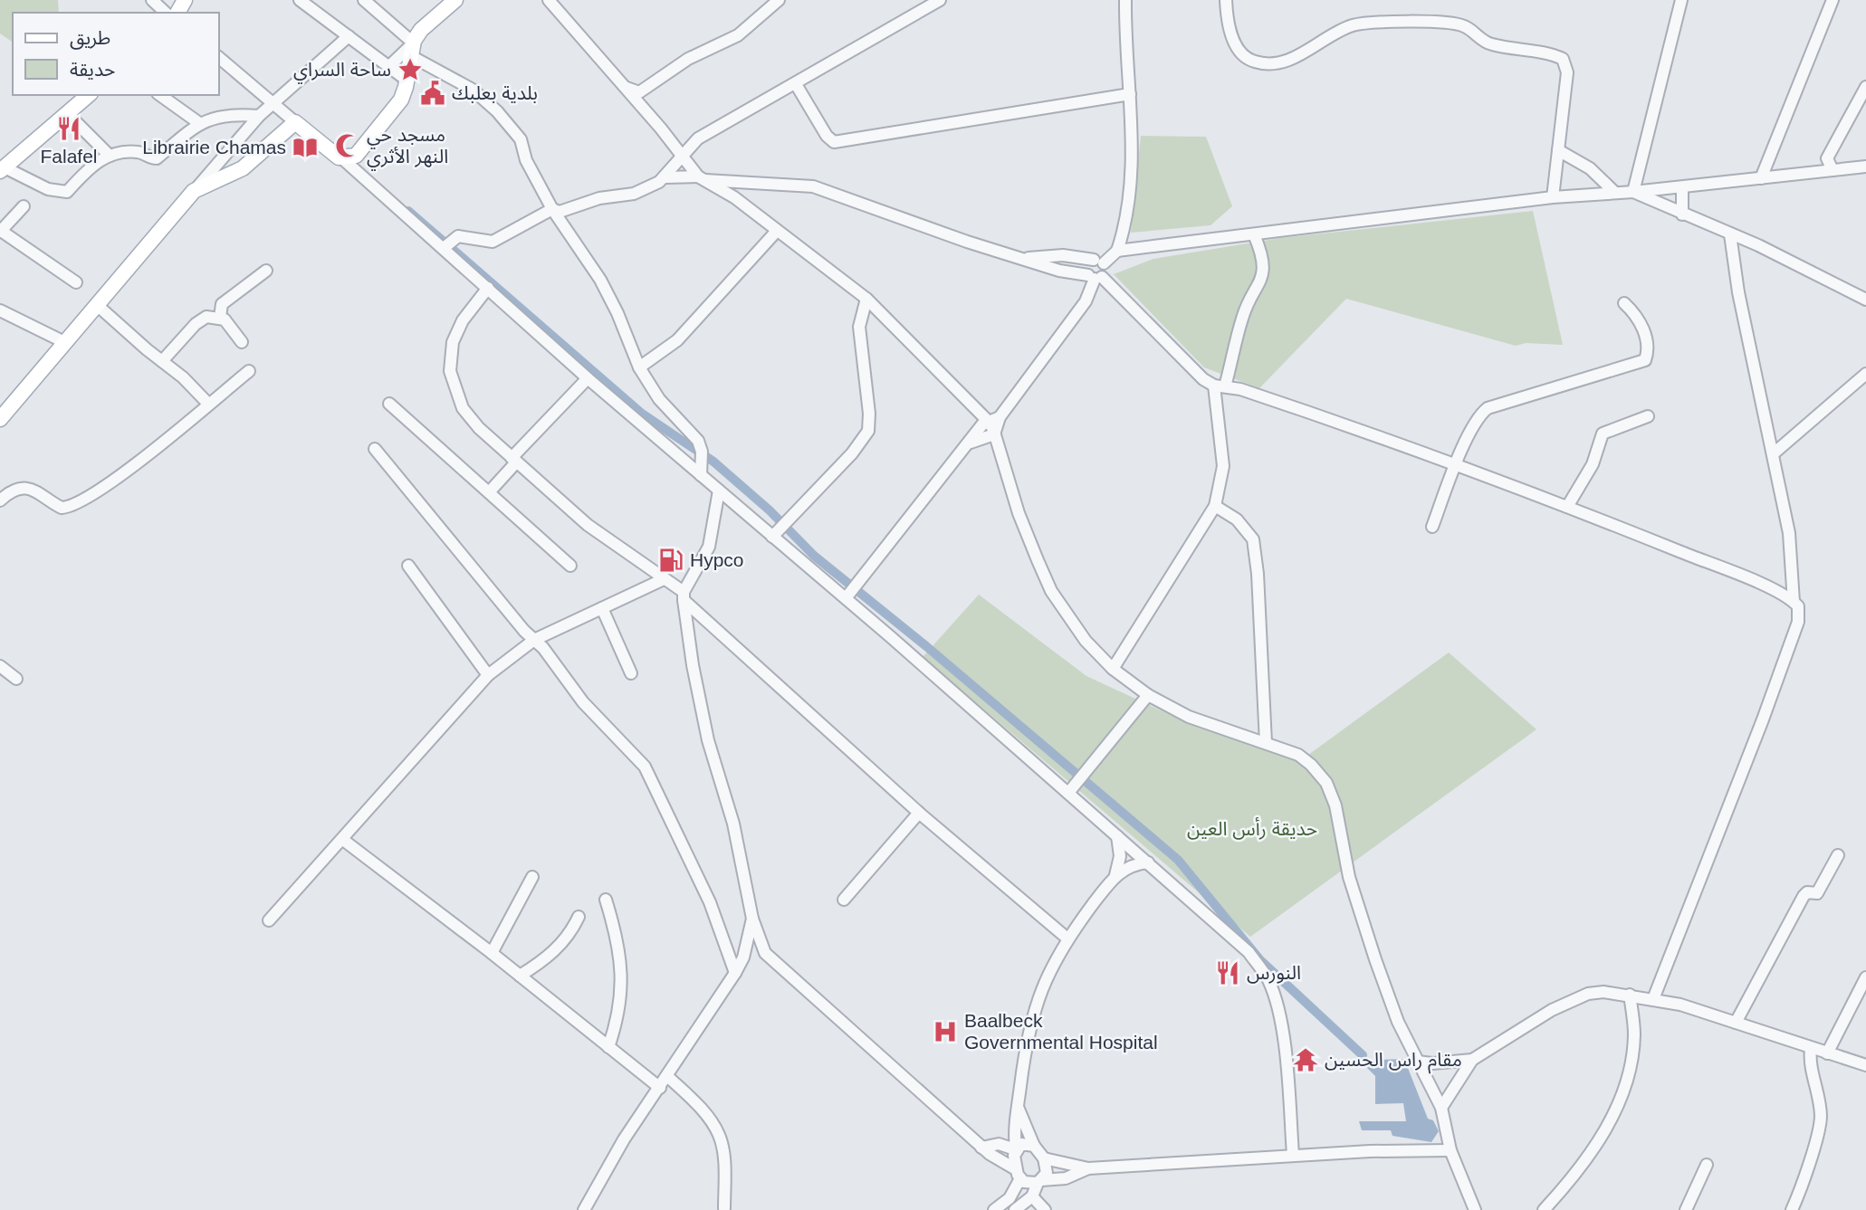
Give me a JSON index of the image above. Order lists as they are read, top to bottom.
{
  "parks": ["حديقة رأس العين"],
  "places": {
    "place": ["ساحة السراي"],
    "public building": ["بلدية بعلبك"],
    "restaurant": ["Falafel", "النورس"],
    "mosque": ["مسجد حي النهر الأثري"],
    "library": ["Librairie Chamas"],
    "fuel station": ["Hypco"],
    "hospital": ["Baalbeck Governmental Hospital"],
    "temple": ["مقام راس الحسين"]
  },
  "legend": ["طريق", "حديقة"]
}
